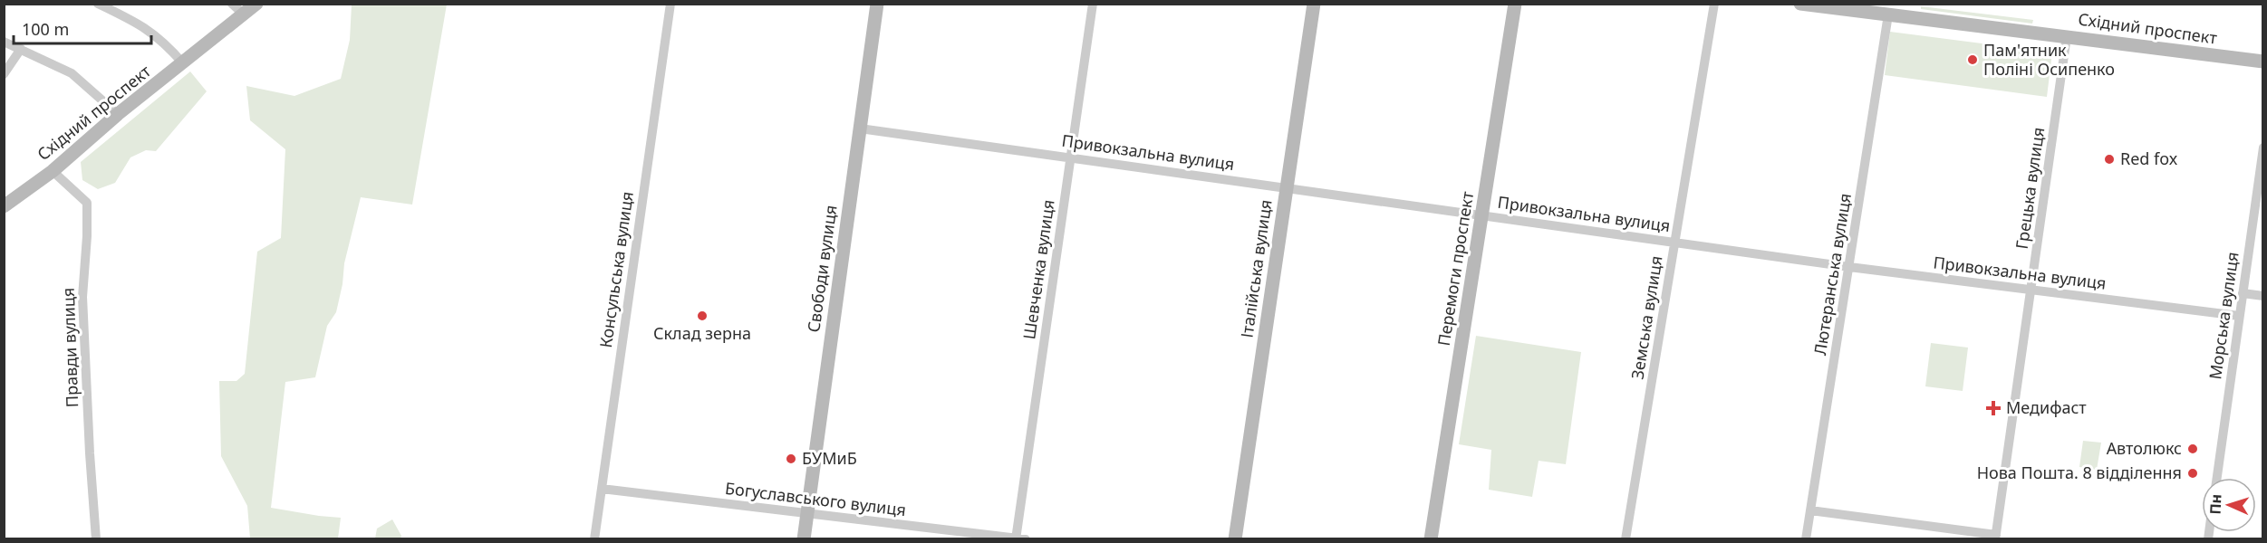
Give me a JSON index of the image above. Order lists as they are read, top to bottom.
{
  "streets": {
    "main road": [
      "Східний проспект",
      "Свободи вулиця",
      "Італійська вулиця",
      "Перемоги проспект"
    ],
    "street": [
      "Привокзальна вулиця",
      "Грецька вулиця",
      "Консульська вулиця",
      "Шевченка вулиця",
      "Лютеранська вулиця",
      "Морська вулиця",
      "Земська вулиця",
      "Правди вулиця",
      "Богуславського вулиця"
    ]
  },
  "crossings": [
    ["Східний проспект", "Грецька вулиця"],
    ["Східний проспект", "Лютеранська вулиця"],
    ["Східний проспект", "Правди вулиця"],
    ["Привокзальна вулиця", "Грецька вулиця"],
    ["Привокзальна вулиця", "Свободи вулиця"],
    ["Привокзальна вулиця", "Італійська вулиця"],
    ["Привокзальна вулиця", "Перемоги проспект"],
    ["Привокзальна вулиця", "Шевченка вулиця"],
    ["Привокзальна вулиця", "Лютеранська вулиця"],
    ["Привокзальна вулиця", "Морська вулиця"],
    ["Привокзальна вулиця", "Земська вулиця"],
    ["Свободи вулиця", "Богуславського вулиця"],
    ["Консульська вулиця", "Богуславського вулиця"],
    ["Шевченка вулиця", "Богуславського вулиця"]
  ],
  "places": {
    "other": [
      "Пам'ятник Поліні Осипенко",
      "Red fox",
      "Склад зерна",
      "Автолюкс",
      "БУМиБ",
      "Нова Пошта. 8 відділення"
    ],
    "health": ["Медифаст"]
  },
  "scale_bar": "100 m",
  "north": "left"
}
